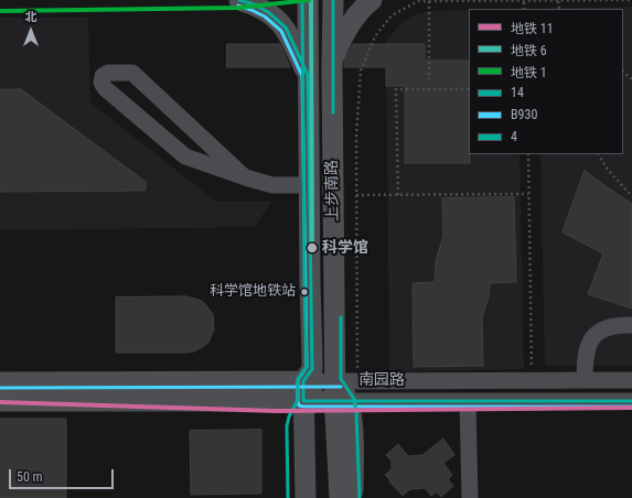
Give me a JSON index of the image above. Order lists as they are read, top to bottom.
{
  "streets": {
    "main road": ["上步南路", "南园路"]
  },
  "crossings": [
    ["上步南路", "南园路"]
  ],
  "places": ["科学馆", "科学馆地铁站"],
  "lines": [
    "metro line 6",
    "metro line 1",
    "transit line 14",
    "transit line 4",
    "transit line B930",
    "metro line 11"
  ],
  "legend": [
    "地铁 11",
    "地铁 6",
    "地铁 1",
    "14",
    "B930",
    "4"
  ],
  "scale_bar": "50 m",
  "north": "top"
}
